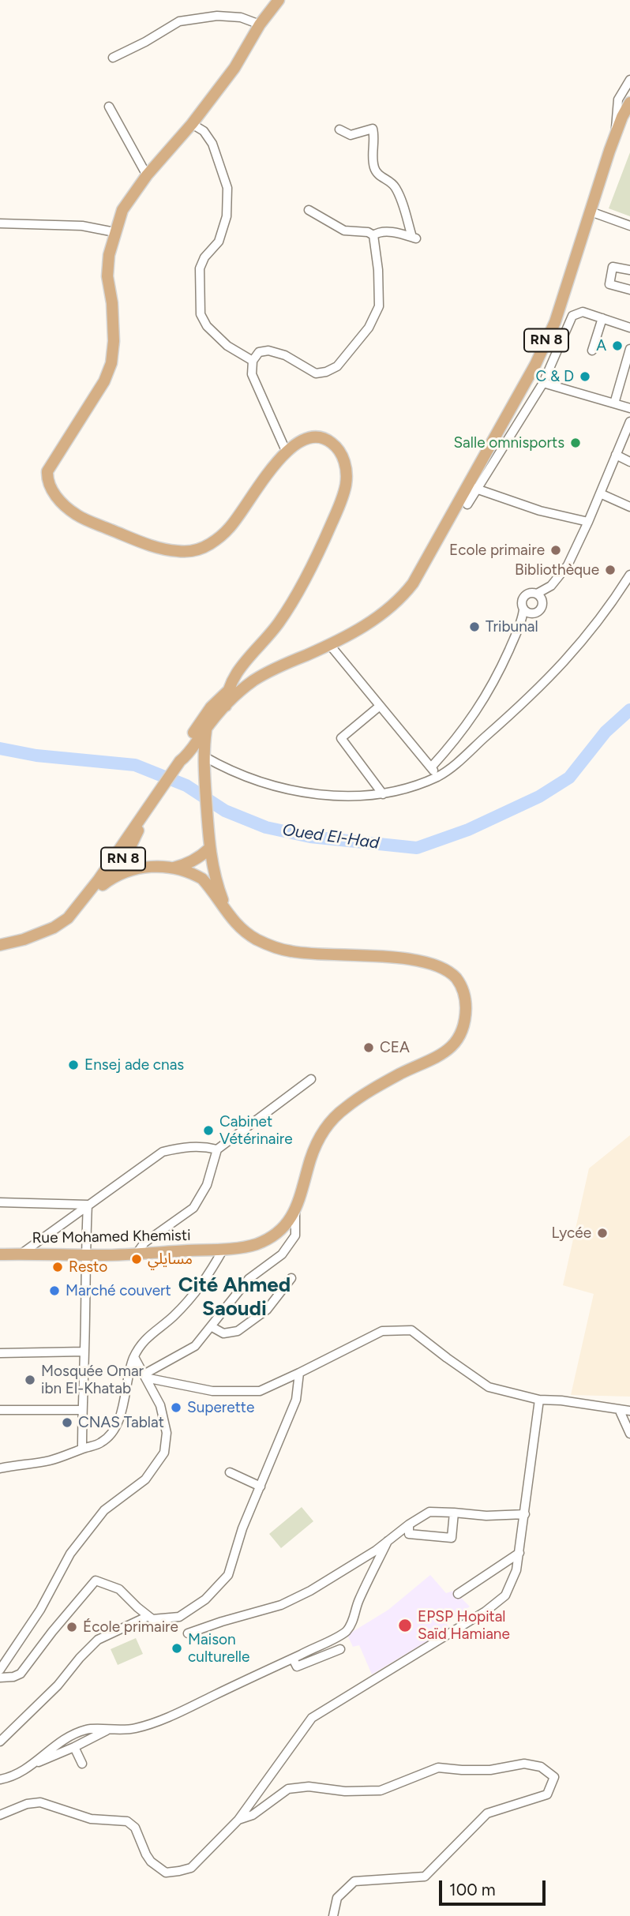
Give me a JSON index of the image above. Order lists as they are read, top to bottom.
{
  "streets": {
    "main road": ["RN 8", "Rue Mohamed Khemisti"]
  },
  "districts": ["Cité Ahmed Saoudi"],
  "water": ["Oued El-Had"],
  "places": [
    "A",
    "C & D",
    "Salle omnisports",
    "Ecole primaire",
    "Bibliothèque",
    "Tribunal",
    "CEA",
    "Ensej ade cnas",
    "Cabinet Vétérinaire",
    "Lycée",
    "مسايلي",
    "Resto",
    "Marché couvert",
    "Mosquée Omar ibn El-Khatab",
    "Superette",
    "CNAS Tablat",
    "EPSP Hopital Saïd Hamiane",
    "École primaire",
    "Maison culturelle"
  ],
  "scale_bar": "100 m"
}
